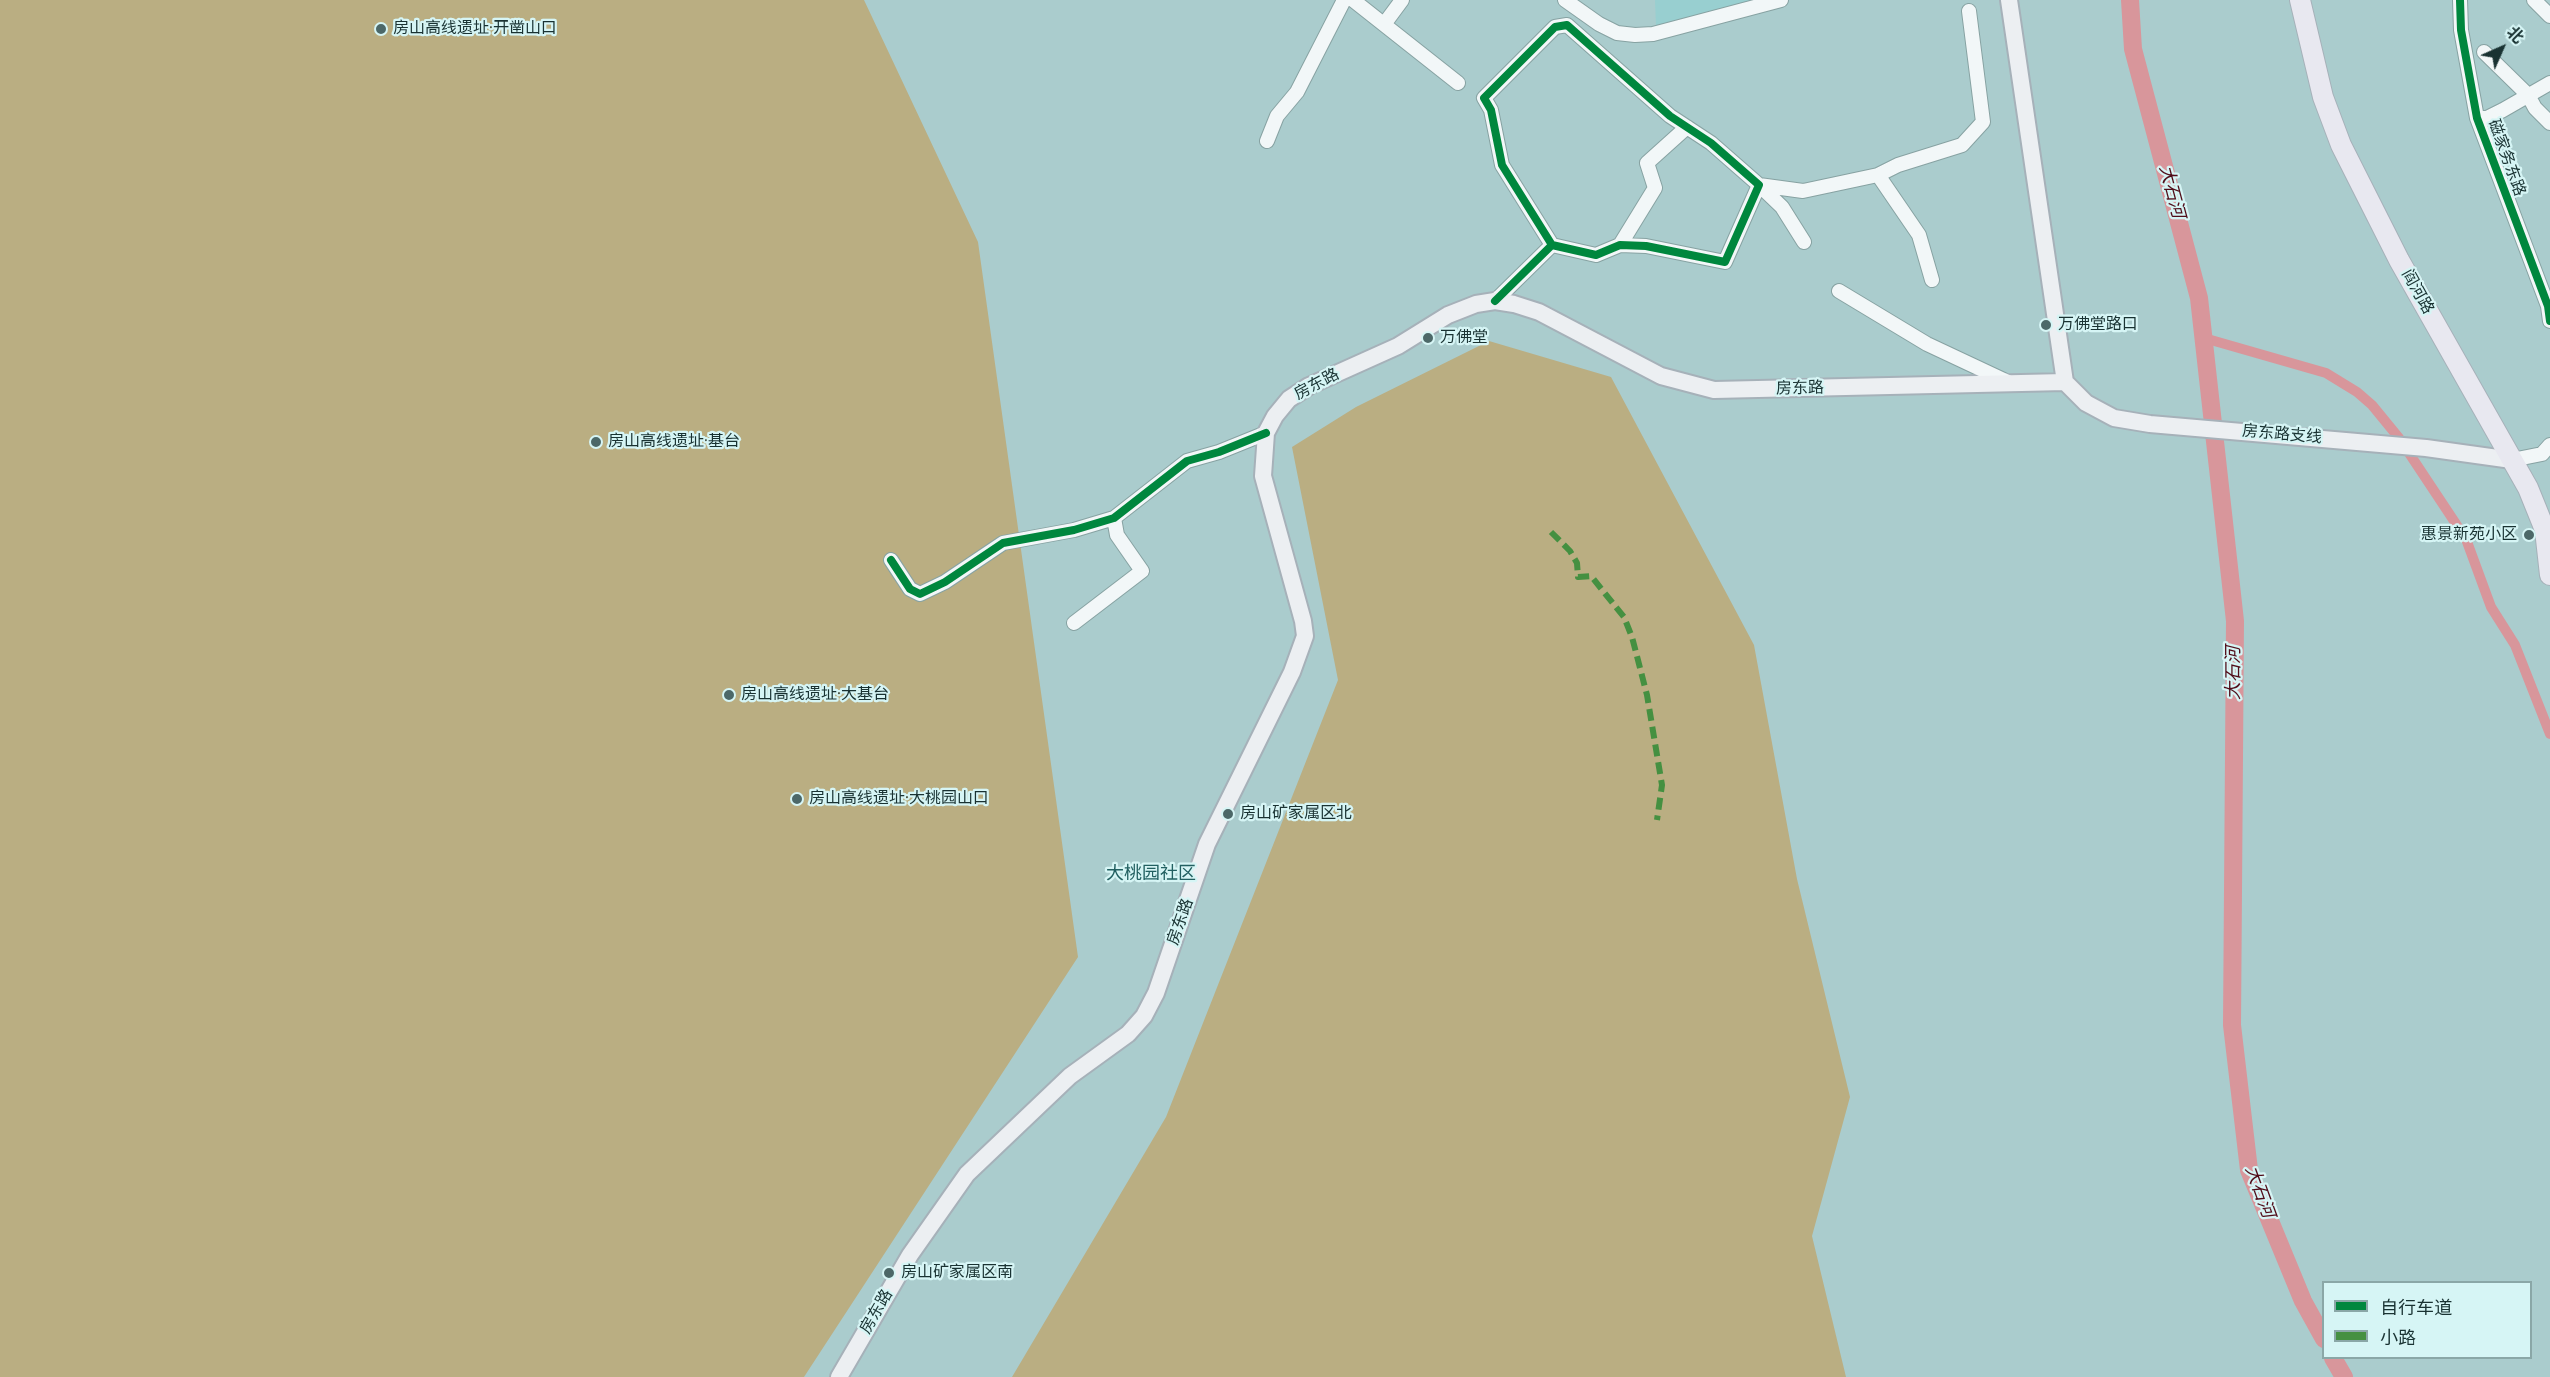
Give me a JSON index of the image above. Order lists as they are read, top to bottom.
{
  "streets": {
    "highway": ["阎河路"],
    "main road": ["房东路", "房东路支线"],
    "street": ["磁家务东路"]
  },
  "crossings": [
    ["阎河路", "房东路支线"],
    ["房东路", "房东路支线"]
  ],
  "districts": ["大桃园社区"],
  "water": ["大石河"],
  "places": [
    "房山高线遗址·开凿山口",
    "万佛堂路口",
    "万佛堂",
    "房山高线遗址·基台",
    "惠景新苑小区",
    "房山高线遗址·大基台",
    "房山高线遗址·大桃园山口",
    "房山矿家属区北",
    "房山矿家属区南"
  ],
  "legend": ["自行车道", "小路"],
  "north": "top right"
}
